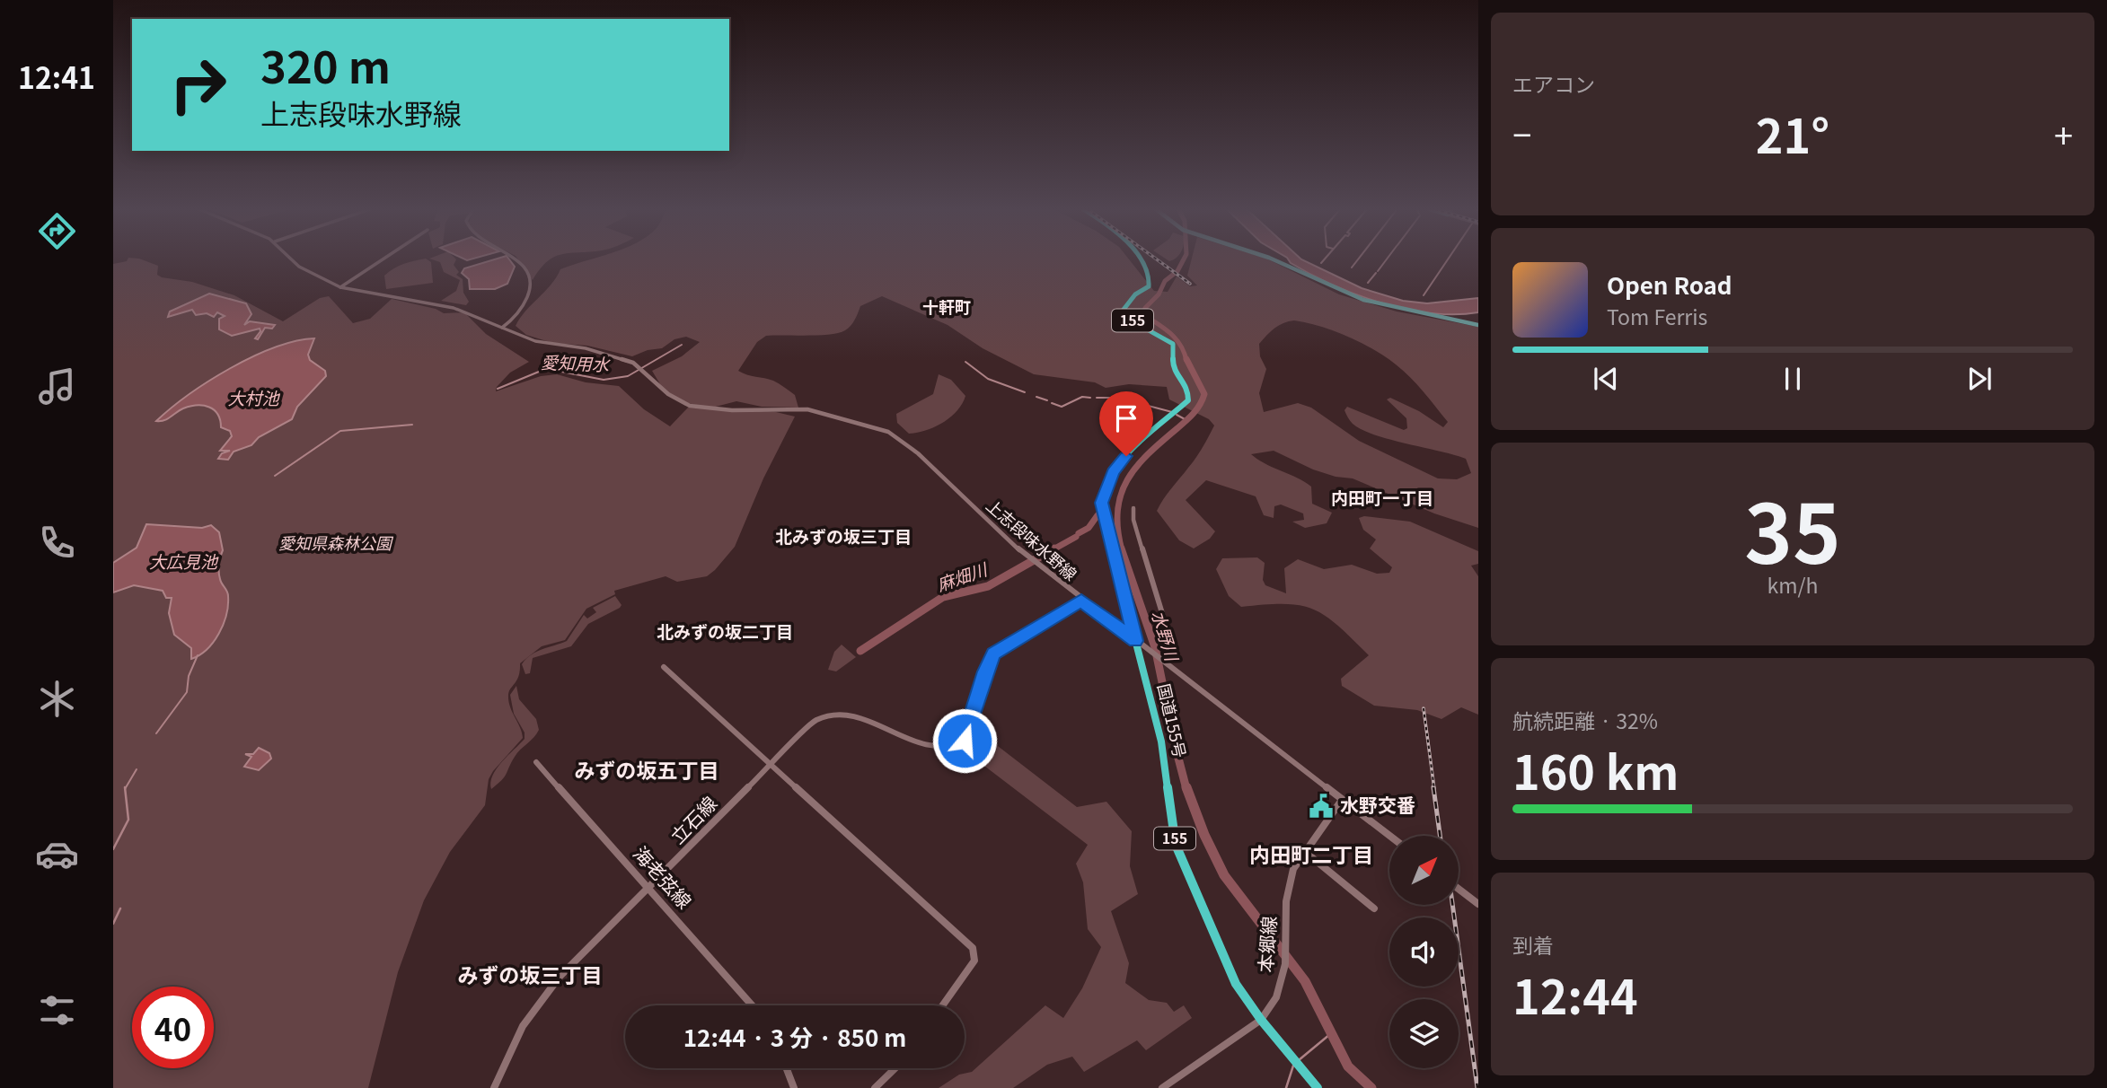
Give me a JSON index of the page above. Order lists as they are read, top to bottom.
{
  "streets": {
    "highway": ["155", "国道155号"],
    "street": [
      "上志段味水野線",
      "立石線",
      "海老弦線",
      "本郷線"
    ]
  },
  "crossings": [
    ["上志段味水野線", "国道155号"],
    ["上志段味水野線", "立石線"],
    ["上志段味水野線", "本郷線"],
    ["国道155号", "本郷線"],
    ["立石線", "海老弦線"]
  ],
  "districts": [
    "十軒町",
    "内田町一丁目",
    "北みずの坂三丁目",
    "北みずの坂二丁目",
    "みずの坂五丁目",
    "内田町二丁目",
    "みずの坂三丁目"
  ],
  "water": [
    "愛知用水",
    "大村池",
    "大広見池",
    "麻畑川",
    "水野川"
  ],
  "parks": ["愛知県森林公園"],
  "places": {
    "public building": ["水野交番"]
  },
  "north": "top right",
  "page": {
    "tabs": "12:41",
    "tile": [
      "エアコン",
      ["35", "km/h"],
      ["航続距離 · 32%", "160 km"],
      ["到着", "12:44"]
    ],
    "turn": ["320 m", "上志段味水野線"],
    "heat": ["−", "21°", "+"],
    "song": ["Open Road", "Tom Ferris"],
    "limit": "40",
    "trip": "12:44 · 3 分 · 850 m"
  }
}
